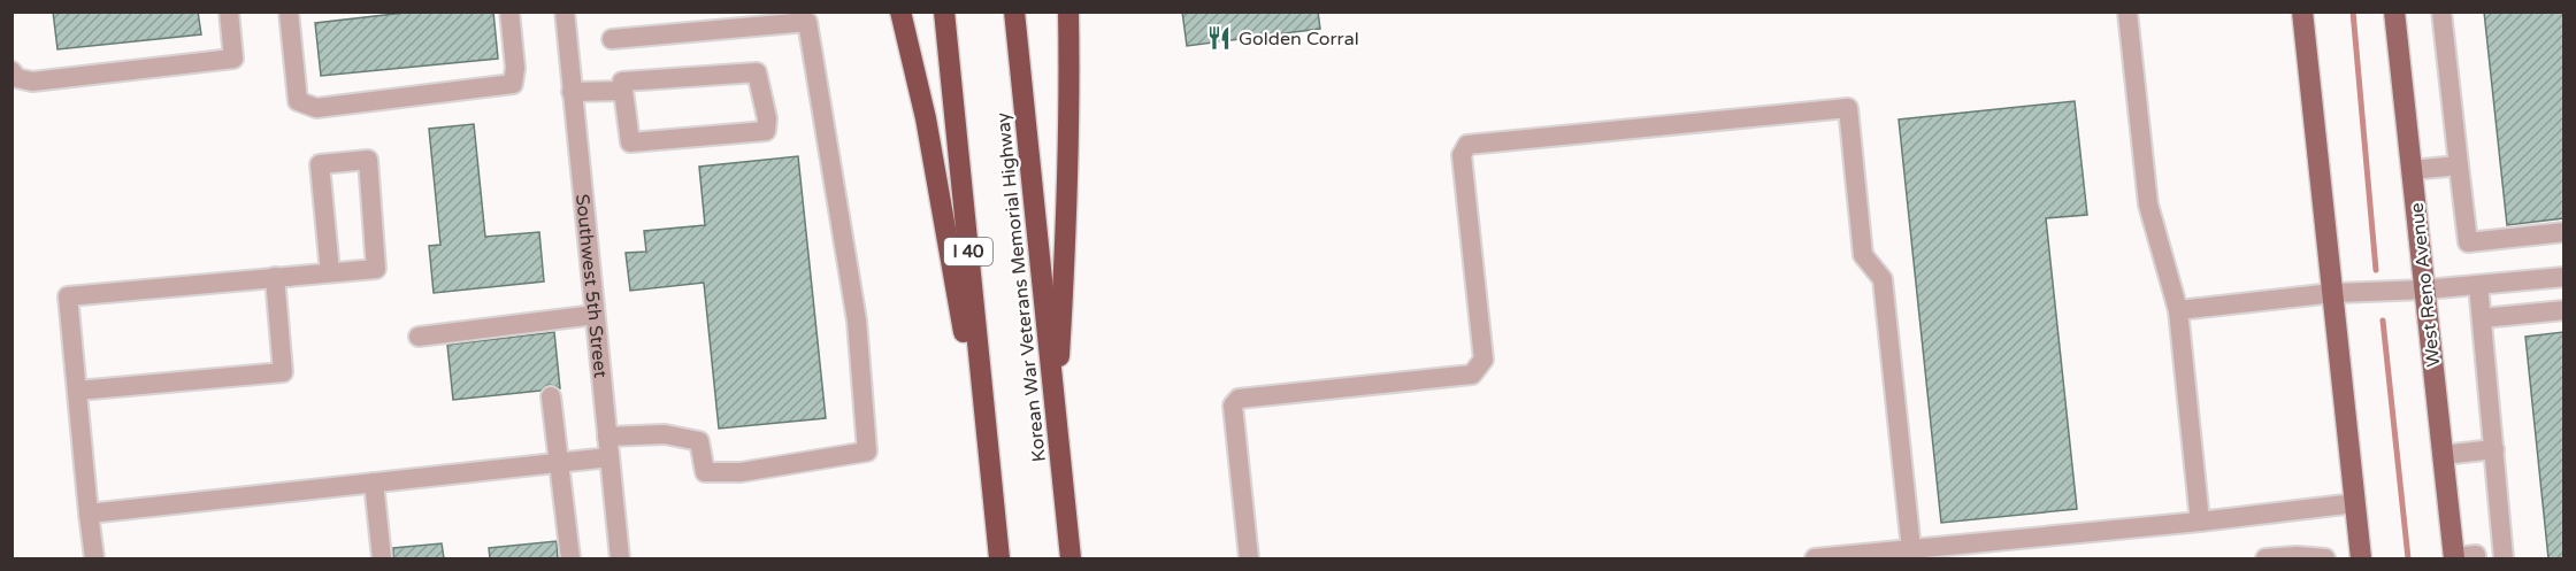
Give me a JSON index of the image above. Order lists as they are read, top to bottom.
{
  "streets": {
    "highway": ["I 40", "Korean War Veterans Memorial Highway"],
    "main road": ["West Reno Avenue"],
    "street": ["Southwest 5th Street"]
  },
  "places": {
    "restaurant": ["Golden Corral"]
  }
}
